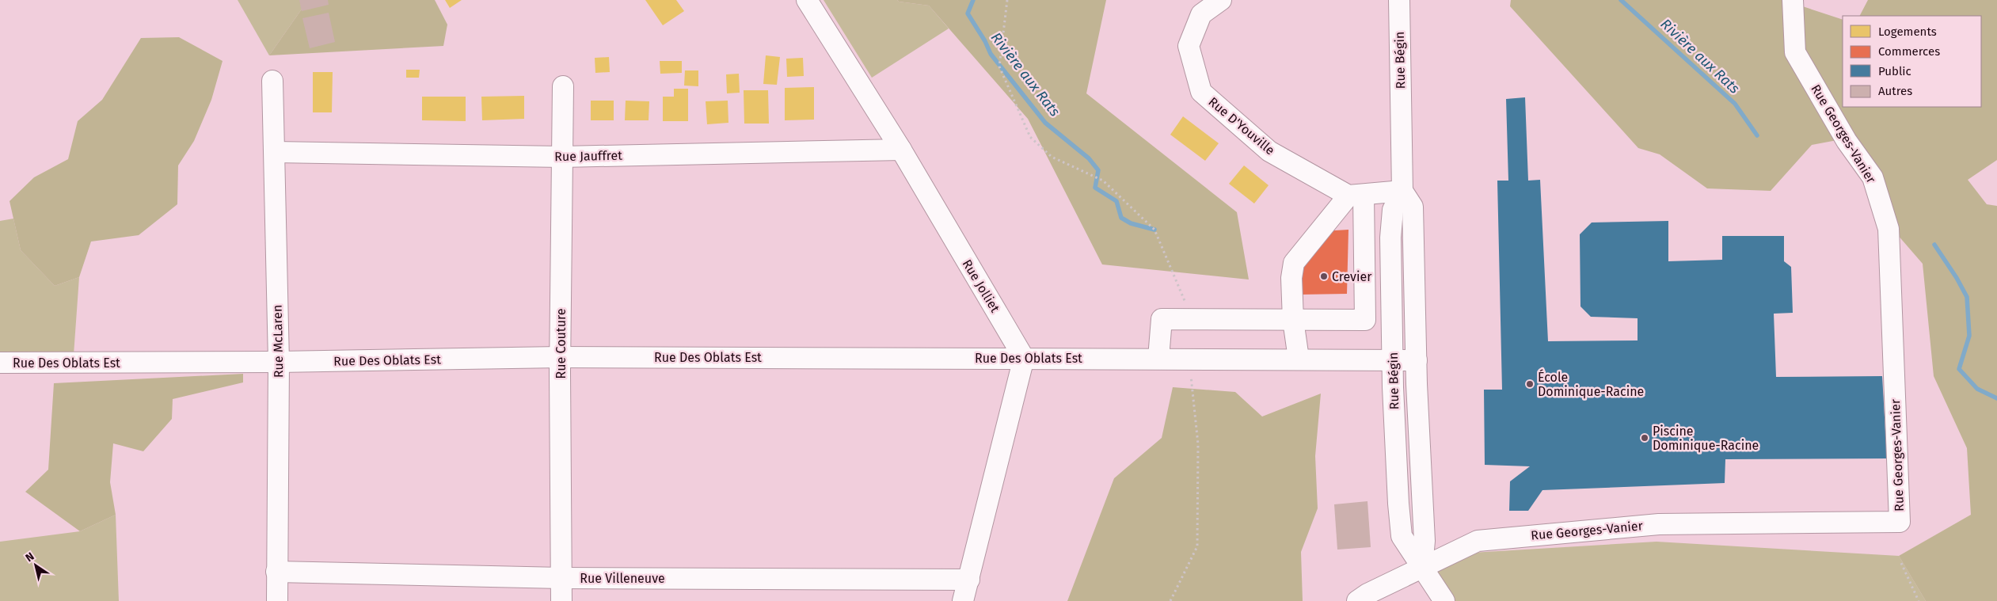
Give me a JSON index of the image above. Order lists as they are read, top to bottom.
{
  "streets": {
    "street": [
      "Rue Bégin",
      "Rue D'Youville",
      "Rue Georges-Vanier",
      "Rue Jauffret",
      "Rue Jolliet",
      "Rue McLaren",
      "Rue Couture",
      "Rue Des Oblats Est",
      "Rue Villeneuve"
    ]
  },
  "crossings": [
    ["Rue Bégin", "Rue Georges-Vanier"],
    ["Rue Bégin", "Rue Des Oblats Est"],
    ["Rue Jauffret", "Rue Jolliet"],
    ["Rue Jauffret", "Rue McLaren"],
    ["Rue Jauffret", "Rue Couture"],
    ["Rue Jolliet", "Rue Des Oblats Est"],
    ["Rue McLaren", "Rue Des Oblats Est"],
    ["Rue McLaren", "Rue Villeneuve"],
    ["Rue Couture", "Rue Des Oblats Est"],
    ["Rue Couture", "Rue Villeneuve"]
  ],
  "water": ["Rivière aux Rats"],
  "places": ["Crevier", "École Dominique-Racine", "Piscine Dominique-Racine"],
  "legend": [
    "Logements",
    "Commerces",
    "Public",
    "Autres"
  ],
  "north": "top left"
}
